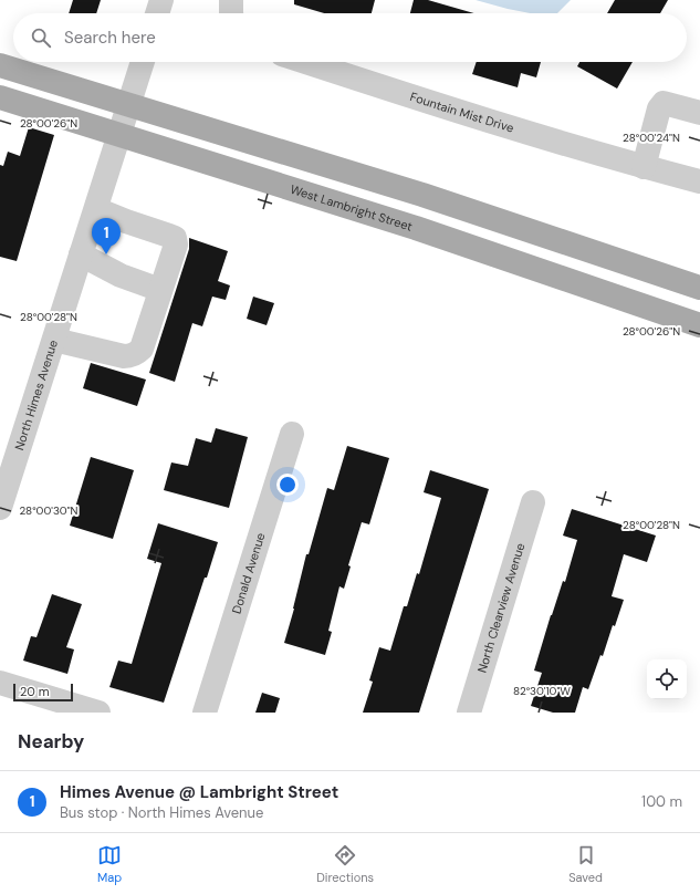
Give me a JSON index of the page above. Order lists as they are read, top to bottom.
{
  "streets": {
    "main road": ["West Lambright Street"],
    "street": [
      "Fountain Mist Drive",
      "North Himes Avenue",
      "Donald Avenue",
      "North Clearview Avenue"
    ]
  },
  "crossings": [
    ["West Lambright Street", "North Himes Avenue"]
  ],
  "scale_bar": "20 m",
  "page": {
    "search": "Search here",
    "pins": "1",
    "scale": "20 m",
    "heading": "Nearby",
    "list": [
      {
        "mark": "1",
        "name": "Himes Avenue @ Lambright Street",
        "note": "Bus stop · North Himes Avenue",
        "value": "100 m"
      }
    ],
    "nav": ["Map", "Directions", "Saved"]
  },
  "coordinates": [
    "28°00'26\"N",
    "28°00'24\"N",
    "28°00'28\"N",
    "28°00'30\"N",
    "82°30'10\"W"
  ]
}
